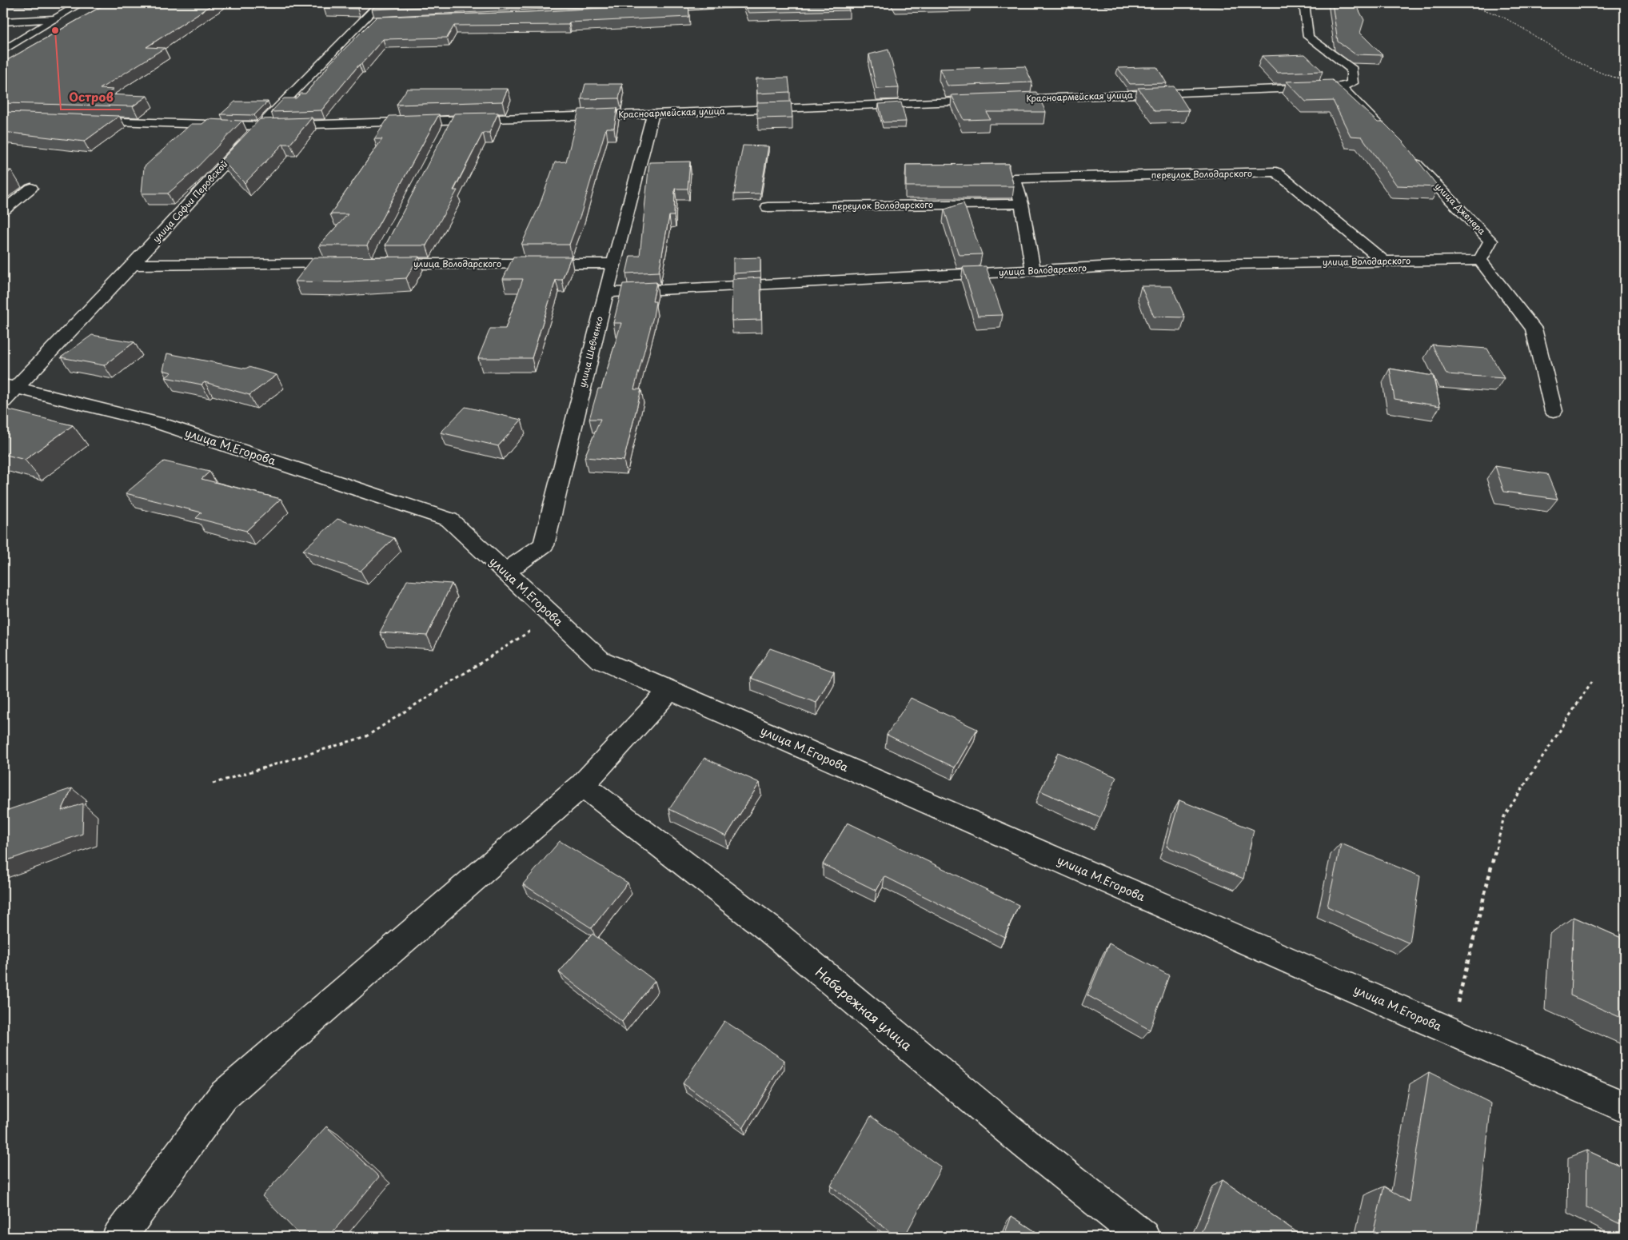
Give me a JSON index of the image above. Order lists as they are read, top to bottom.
{
  "streets": {
    "street": [
      "Красноармейская улица",
      "переулок Володарского",
      "улица Софьи Перовской",
      "улица Дженера",
      "улица Володарского",
      "улица Шевченко",
      "улица М.Егорова",
      "Набережная улица"
    ]
  },
  "crossings": [
    ["Красноармейская улица", "улица Софьи Перовской"],
    ["Красноармейская улица", "улица Шевченко"],
    ["переулок Володарского", "улица Володарского"],
    ["улица Софьи Перовской", "улица М.Егорова"],
    ["улица Дженера", "улица Володарского"],
    ["улица Володарского", "улица Шевченко"],
    ["улица Шевченко", "улица М.Егорова"]
  ],
  "places": ["Остров"]
}
